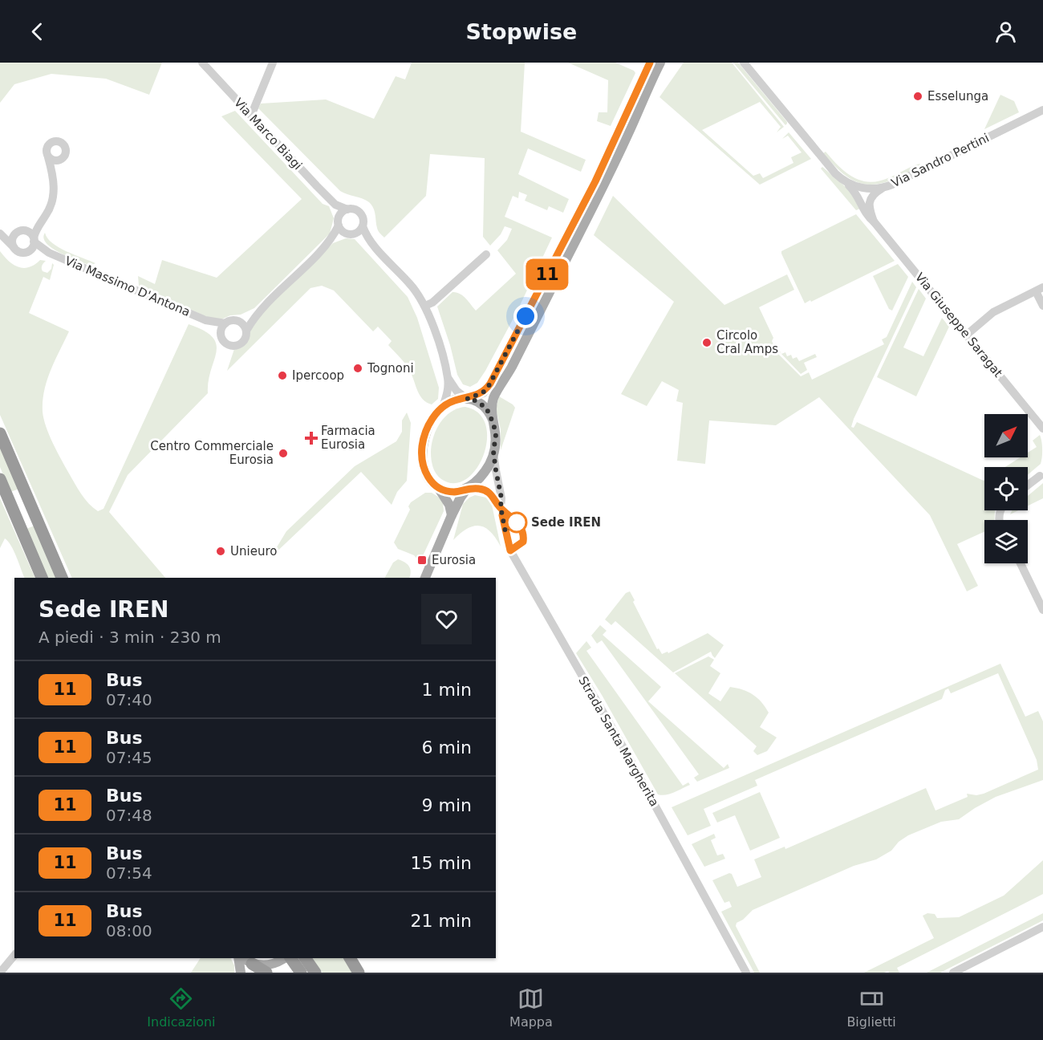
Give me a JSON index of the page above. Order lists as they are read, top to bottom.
{
  "streets": {
    "street": [
      "Via Marco Biagi",
      "Via Sandro Pertini",
      "Via Massimo D'Antona",
      "Via Giuseppe Saragat",
      "Strada Santa Margherita"
    ]
  },
  "crossings": [
    ["Via Sandro Pertini", "Via Giuseppe Saragat"]
  ],
  "places": {
    "other": [
      "Esselunga",
      "Circolo Cral Amps",
      "Tognoni",
      "Ipercoop",
      "Centro Commerciale Eurosia",
      "Sede IREN",
      "Unieuro"
    ],
    "health": ["Farmacia Eurosia"],
    "transit": ["Eurosia"]
  },
  "lines": ["bus line 11"],
  "north": "top right",
  "page": {
    "header": "Stopwise",
    "on_map": "11",
    "heading": ["Sede IREN", "A piedi · 3 min · 230 m"],
    "list": [
      {
        "mark": "11",
        "name": "Bus",
        "note": "07:40",
        "value": "1 min"
      },
      {
        "mark": "11",
        "name": "Bus",
        "note": "07:45",
        "value": "6 min"
      },
      {
        "mark": "11",
        "name": "Bus",
        "note": "07:48",
        "value": "9 min"
      },
      {
        "mark": "11",
        "name": "Bus",
        "note": "07:54",
        "value": "15 min"
      },
      {
        "mark": "11",
        "name": "Bus",
        "note": "08:00",
        "value": "21 min"
      }
    ],
    "tabs": ["Indicazioni", "Mappa", "Biglietti"]
  }
}
